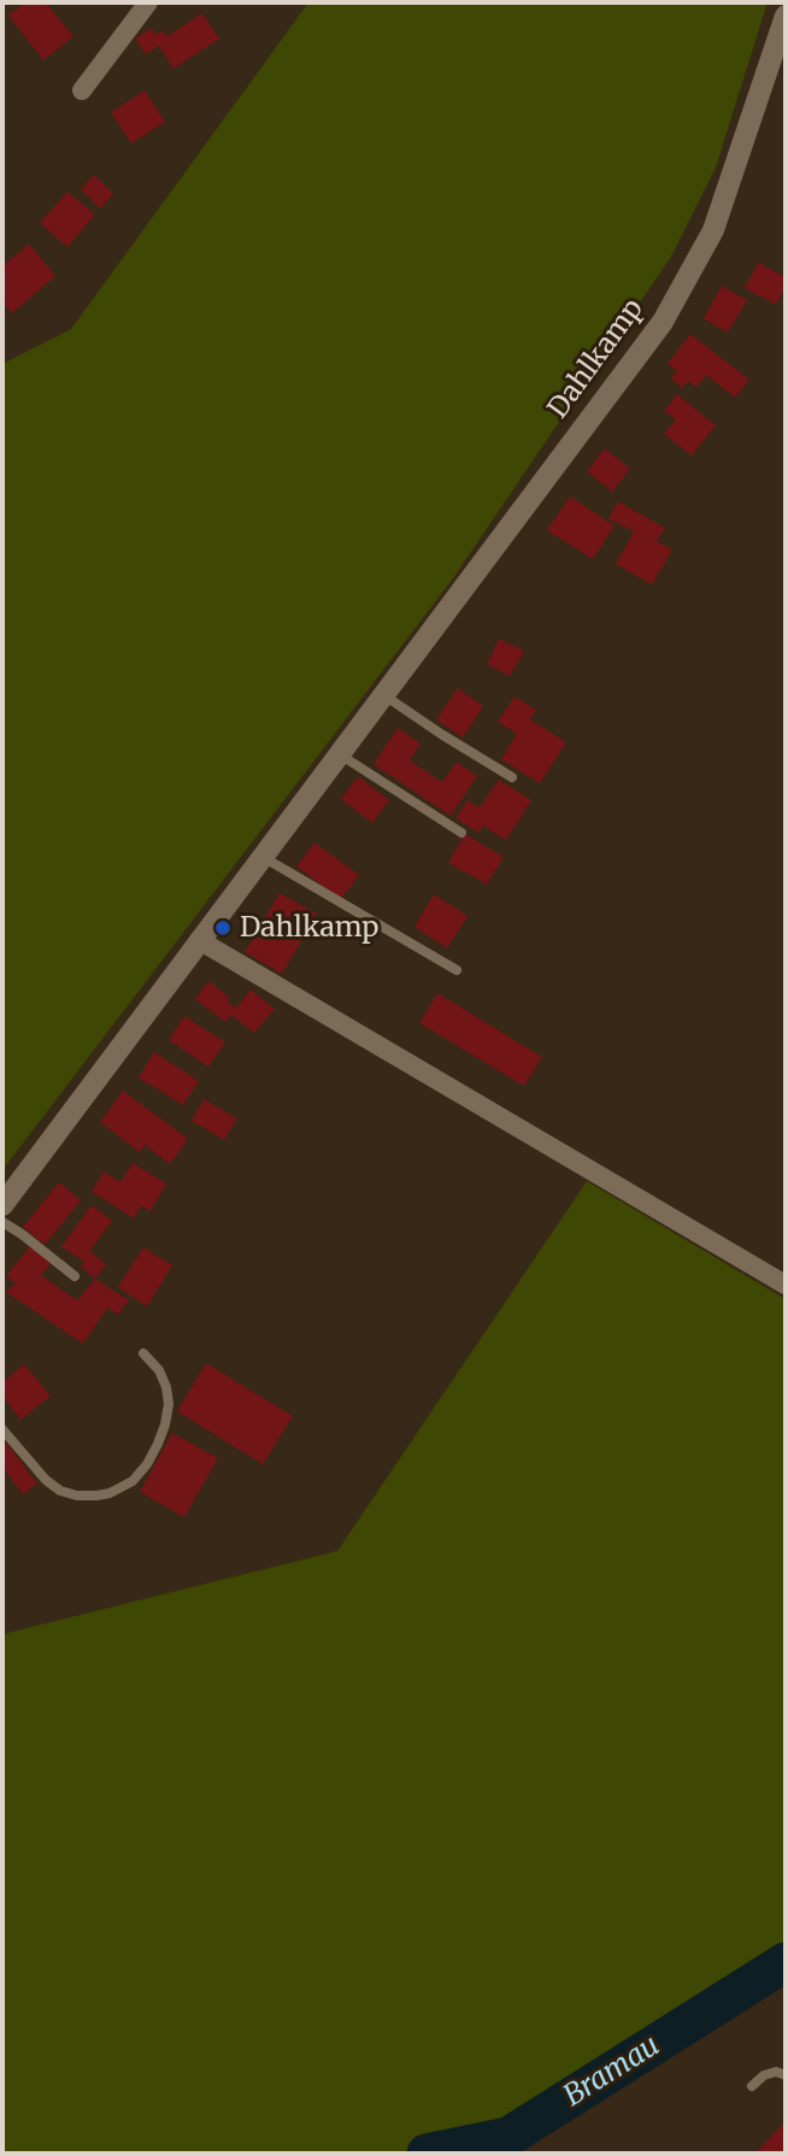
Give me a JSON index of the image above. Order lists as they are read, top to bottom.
{
  "streets": {
    "street": ["Dahlkamp"]
  },
  "water": ["Bramau"],
  "places": ["Dahlkamp"]
}
